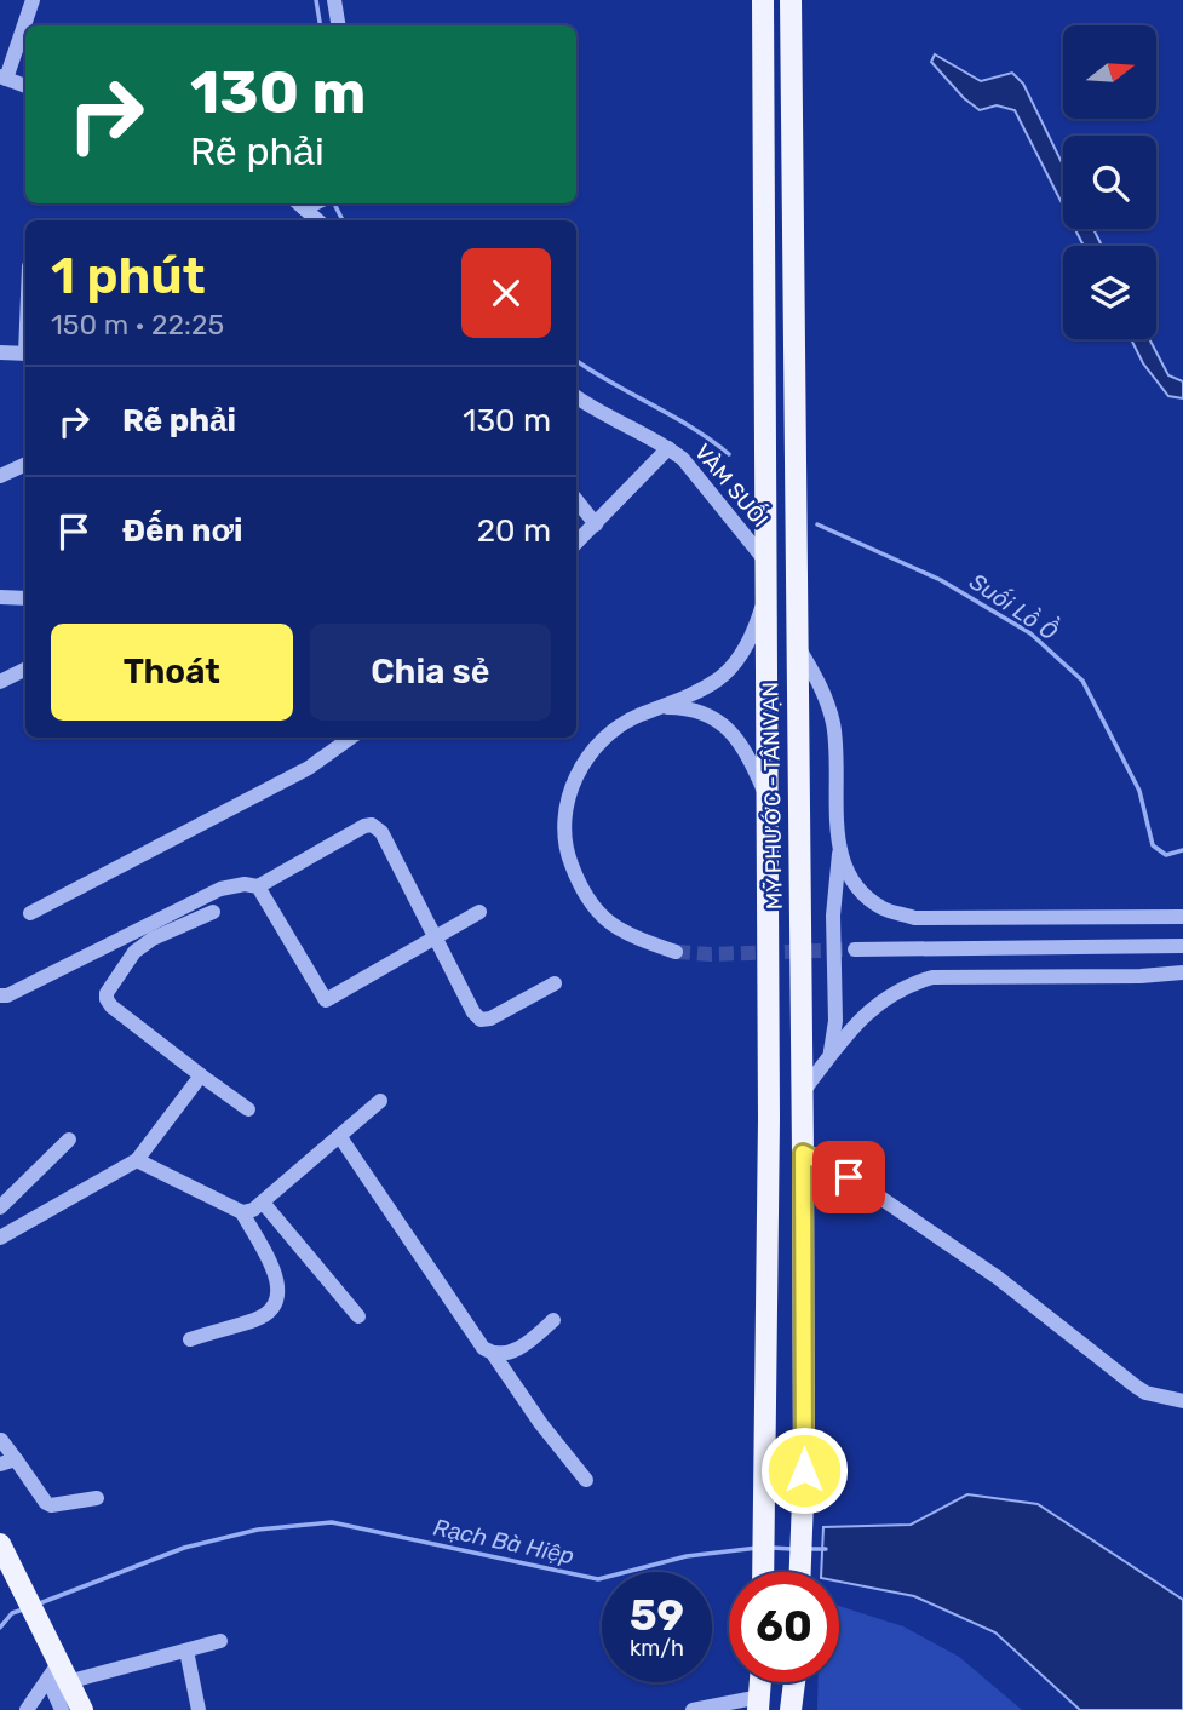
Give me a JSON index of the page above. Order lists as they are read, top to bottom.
{
  "streets": {
    "main road": ["MỸ PHƯỚC - TÂN VẠN"],
    "street": ["VÀM SUỐI"]
  },
  "crossings": [
    ["VÀM SUỐI", "MỸ PHƯỚC - TÂN VẠN"]
  ],
  "water": ["Suối Lồ Ồ", "Rạch Bà Hiệp"],
  "north": "right",
  "page": {
    "turn": ["130 m", "Rẽ phải"],
    "heading": ["1 phút", "150 m · 22:25"],
    "list": [
      {
        "name": "Rẽ phải",
        "value": "130 m"
      },
      {
        "name": "Đến nơi",
        "value": "20 m"
      }
    ],
    "buttons": ["Thoát", "Chia sẻ"],
    "speed": "59 km/h",
    "limit": "60"
  }
}
